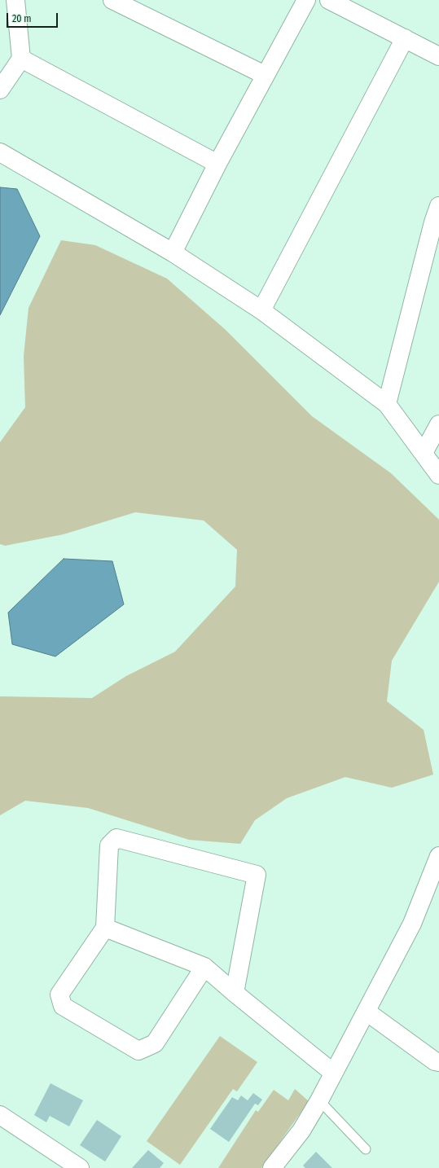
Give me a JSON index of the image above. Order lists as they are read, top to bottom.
{
  "scale_bar": "20 m"
}
